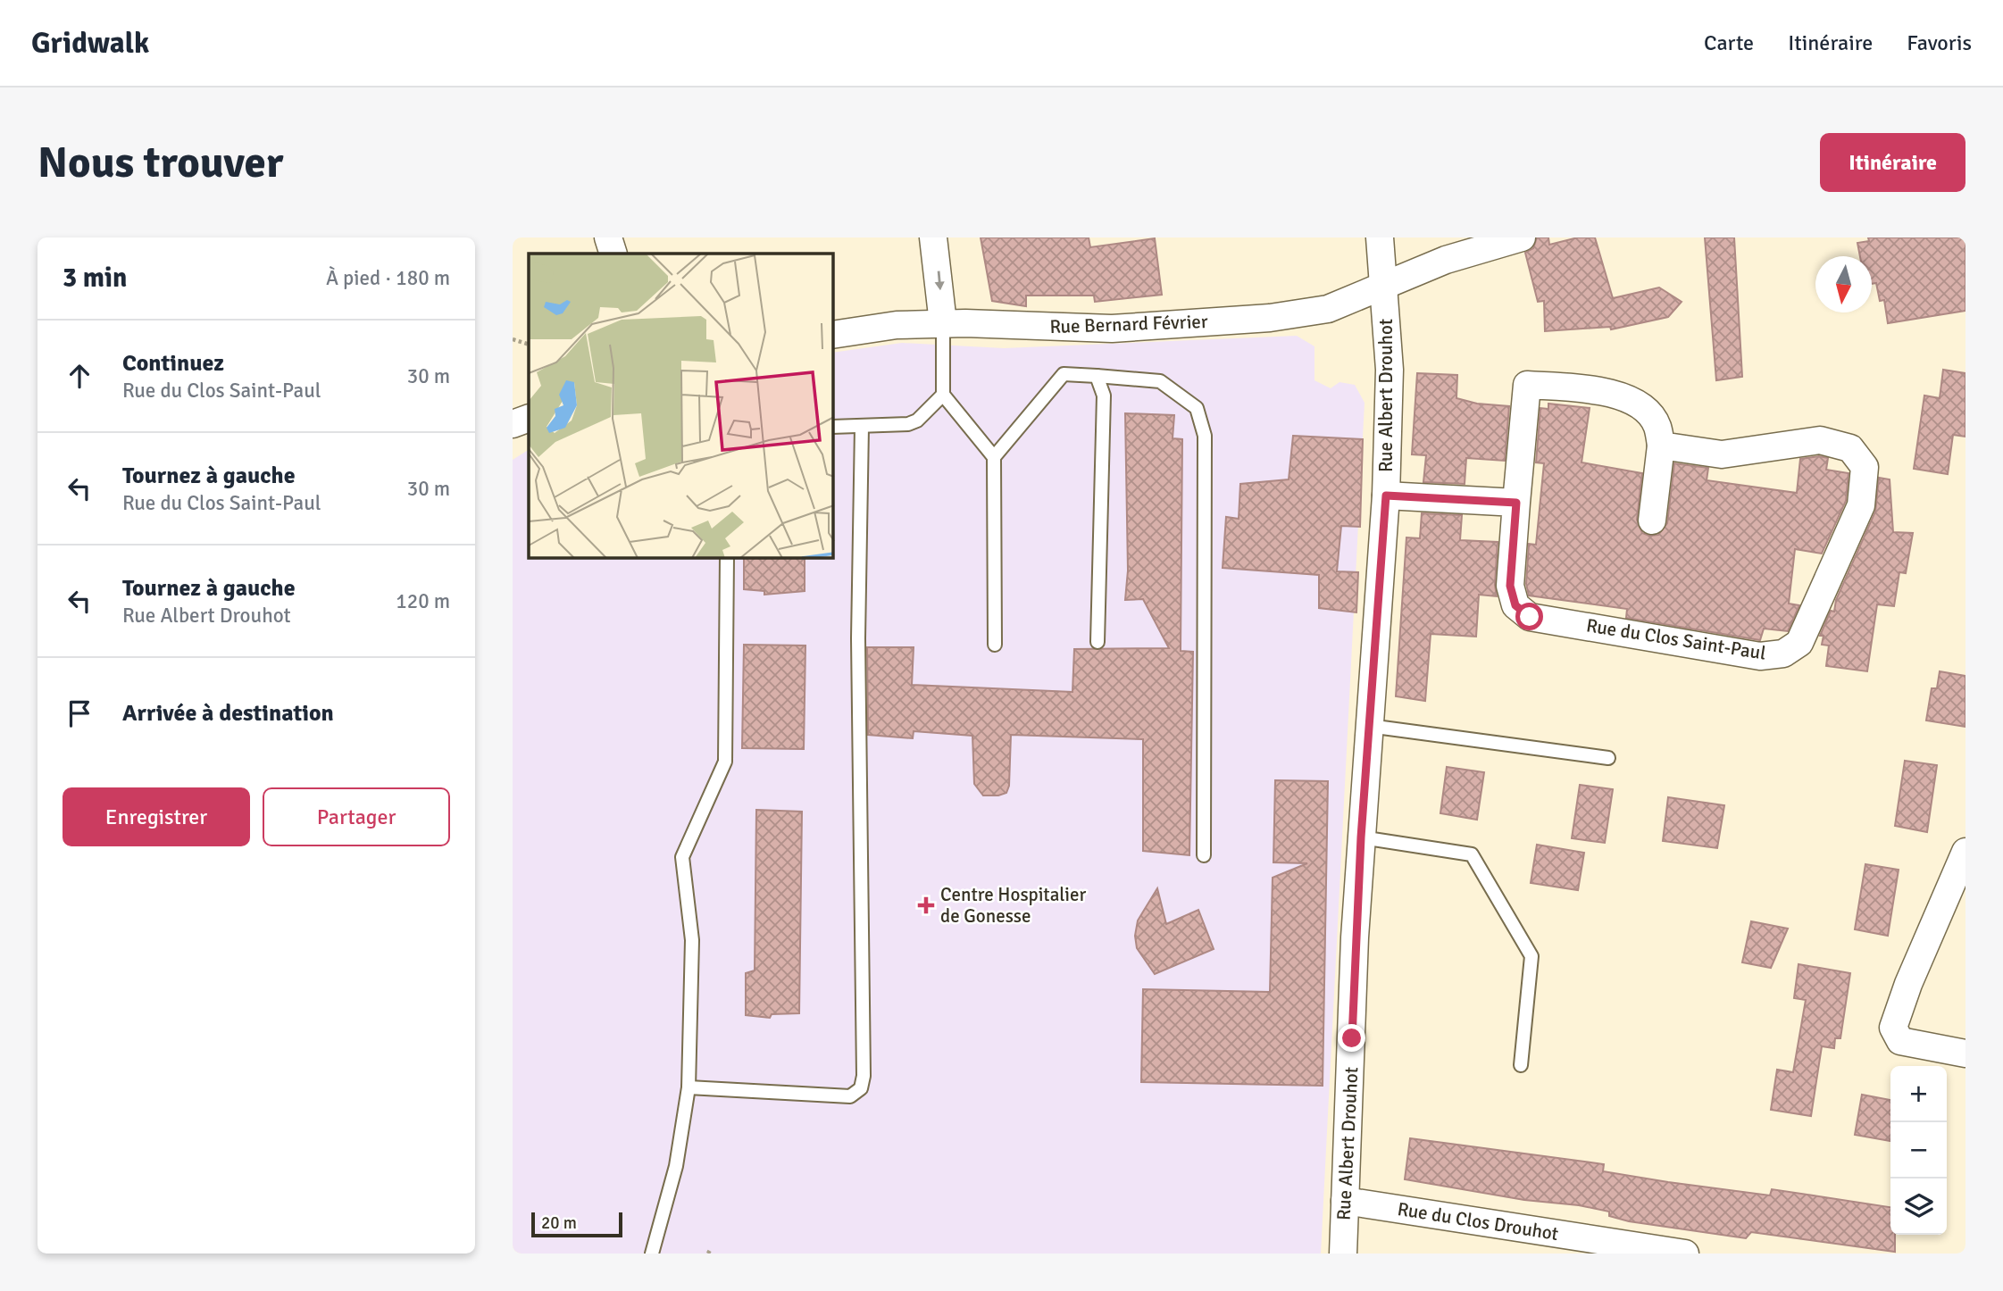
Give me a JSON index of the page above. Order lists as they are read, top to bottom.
{
  "streets": {
    "street": [
      "Rue Bernard Février",
      "Rue Albert Drouhot",
      "Rue du Clos Saint-Paul",
      "Rue du Clos Drouhot"
    ]
  },
  "crossings": [
    ["Rue Bernard Février", "Rue Albert Drouhot"],
    ["Rue Albert Drouhot", "Rue du Clos Drouhot"]
  ],
  "places": {
    "health": ["Centre Hospitalier de Gonesse"]
  },
  "scale_bar": "20 m",
  "north": "bottom",
  "page": {
    "header": "Gridwalk",
    "nav": ["Carte", "Itinéraire", "Favoris"],
    "buttons": [
      "Itinéraire",
      ["Enregistrer", "Partager"]
    ],
    "title": "Nous trouver",
    "heading": ["3 min", "À pied · 180 m"],
    "list": [
      ["Continuez", "Rue du Clos Saint-Paul", "30 m"],
      ["Tournez à gauche", "Rue du Clos Saint-Paul", "30 m"],
      ["Tournez à gauche", "Rue Albert Drouhot", "120 m"],
      "Arrivée à destination"
    ],
    "map_buttons": ["+", "−"],
    "scale": "20 m"
  }
}
